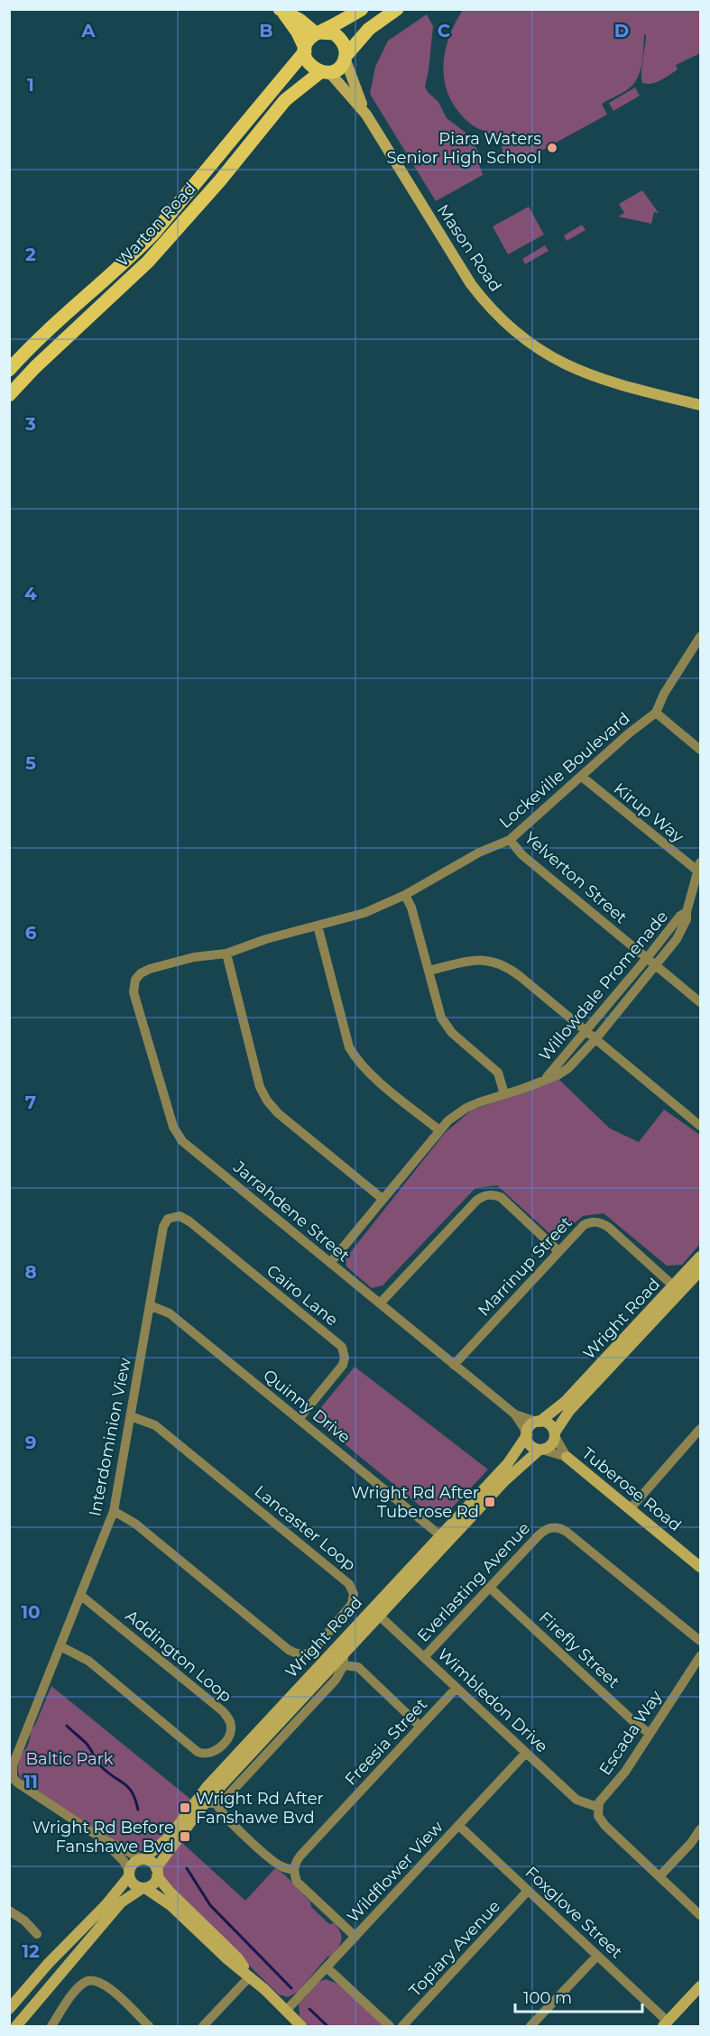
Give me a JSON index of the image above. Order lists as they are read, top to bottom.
{
  "streets": {
    "main road": [
      "Warton Road",
      "Mason Road",
      "Wright Road",
      "Tuberose Road"
    ],
    "street": [
      "Lockeville Boulevard",
      "Kirup Way",
      "Yelverton Street",
      "Willowdale Promenade",
      "Jarrahdene Street",
      "Marrinup Street",
      "Cairo Lane",
      "Quinny Drive",
      "Interdominion View",
      "Lancaster Loop",
      "Everlasting Avenue",
      "Firefly Street",
      "Addington Loop",
      "Wimbledon Drive",
      "Escada Way",
      "Freesia Street",
      "Wildflower View",
      "Foxglove Street",
      "Topiary Avenue"
    ]
  },
  "crossings": [
    ["Warton Road", "Mason Road"],
    ["Lockeville Boulevard", "Kirup Way"],
    ["Lockeville Boulevard", "Yelverton Street"],
    ["Lockeville Boulevard", "Jarrahdene Street"],
    ["Kirup Way", "Willowdale Promenade"],
    ["Yelverton Street", "Willowdale Promenade"],
    ["Willowdale Promenade", "Jarrahdene Street"],
    ["Jarrahdene Street", "Marrinup Street"],
    ["Jarrahdene Street", "Wright Road"],
    ["Jarrahdene Street", "Tuberose Road"],
    ["Marrinup Street", "Wright Road"],
    ["Cairo Lane", "Quinny Drive"],
    ["Cairo Lane", "Interdominion View"],
    ["Wright Road", "Quinny Drive"],
    ["Wright Road", "Tuberose Road"],
    ["Wright Road", "Wimbledon Drive"],
    ["Quinny Drive", "Interdominion View"],
    ["Interdominion View", "Lancaster Loop"],
    ["Interdominion View", "Addington Loop"],
    ["Everlasting Avenue", "Firefly Street"],
    ["Everlasting Avenue", "Wimbledon Drive"],
    ["Firefly Street", "Escada Way"],
    ["Wimbledon Drive", "Escada Way"],
    ["Wimbledon Drive", "Freesia Street"],
    ["Wimbledon Drive", "Wildflower View"],
    ["Wildflower View", "Foxglove Street"],
    ["Foxglove Street", "Topiary Avenue"]
  ],
  "parks": ["Baltic Park"],
  "places": {
    "other": ["Piara Waters Senior High School"],
    "transit": ["Wright Rd After Tuberose Rd", "Wright Rd After Fanshawe Bvd", "Wright Rd Before Fanshawe Bvd"]
  },
  "scale_bar": "100 m",
  "grid": {
    "columns": [
      "A",
      "B",
      "C",
      "D"
    ],
    "rows": [
      "1",
      "2",
      "3",
      "4",
      "5",
      "6",
      "7",
      "8",
      "9",
      "10",
      "11",
      "12"
    ]
  }
}
